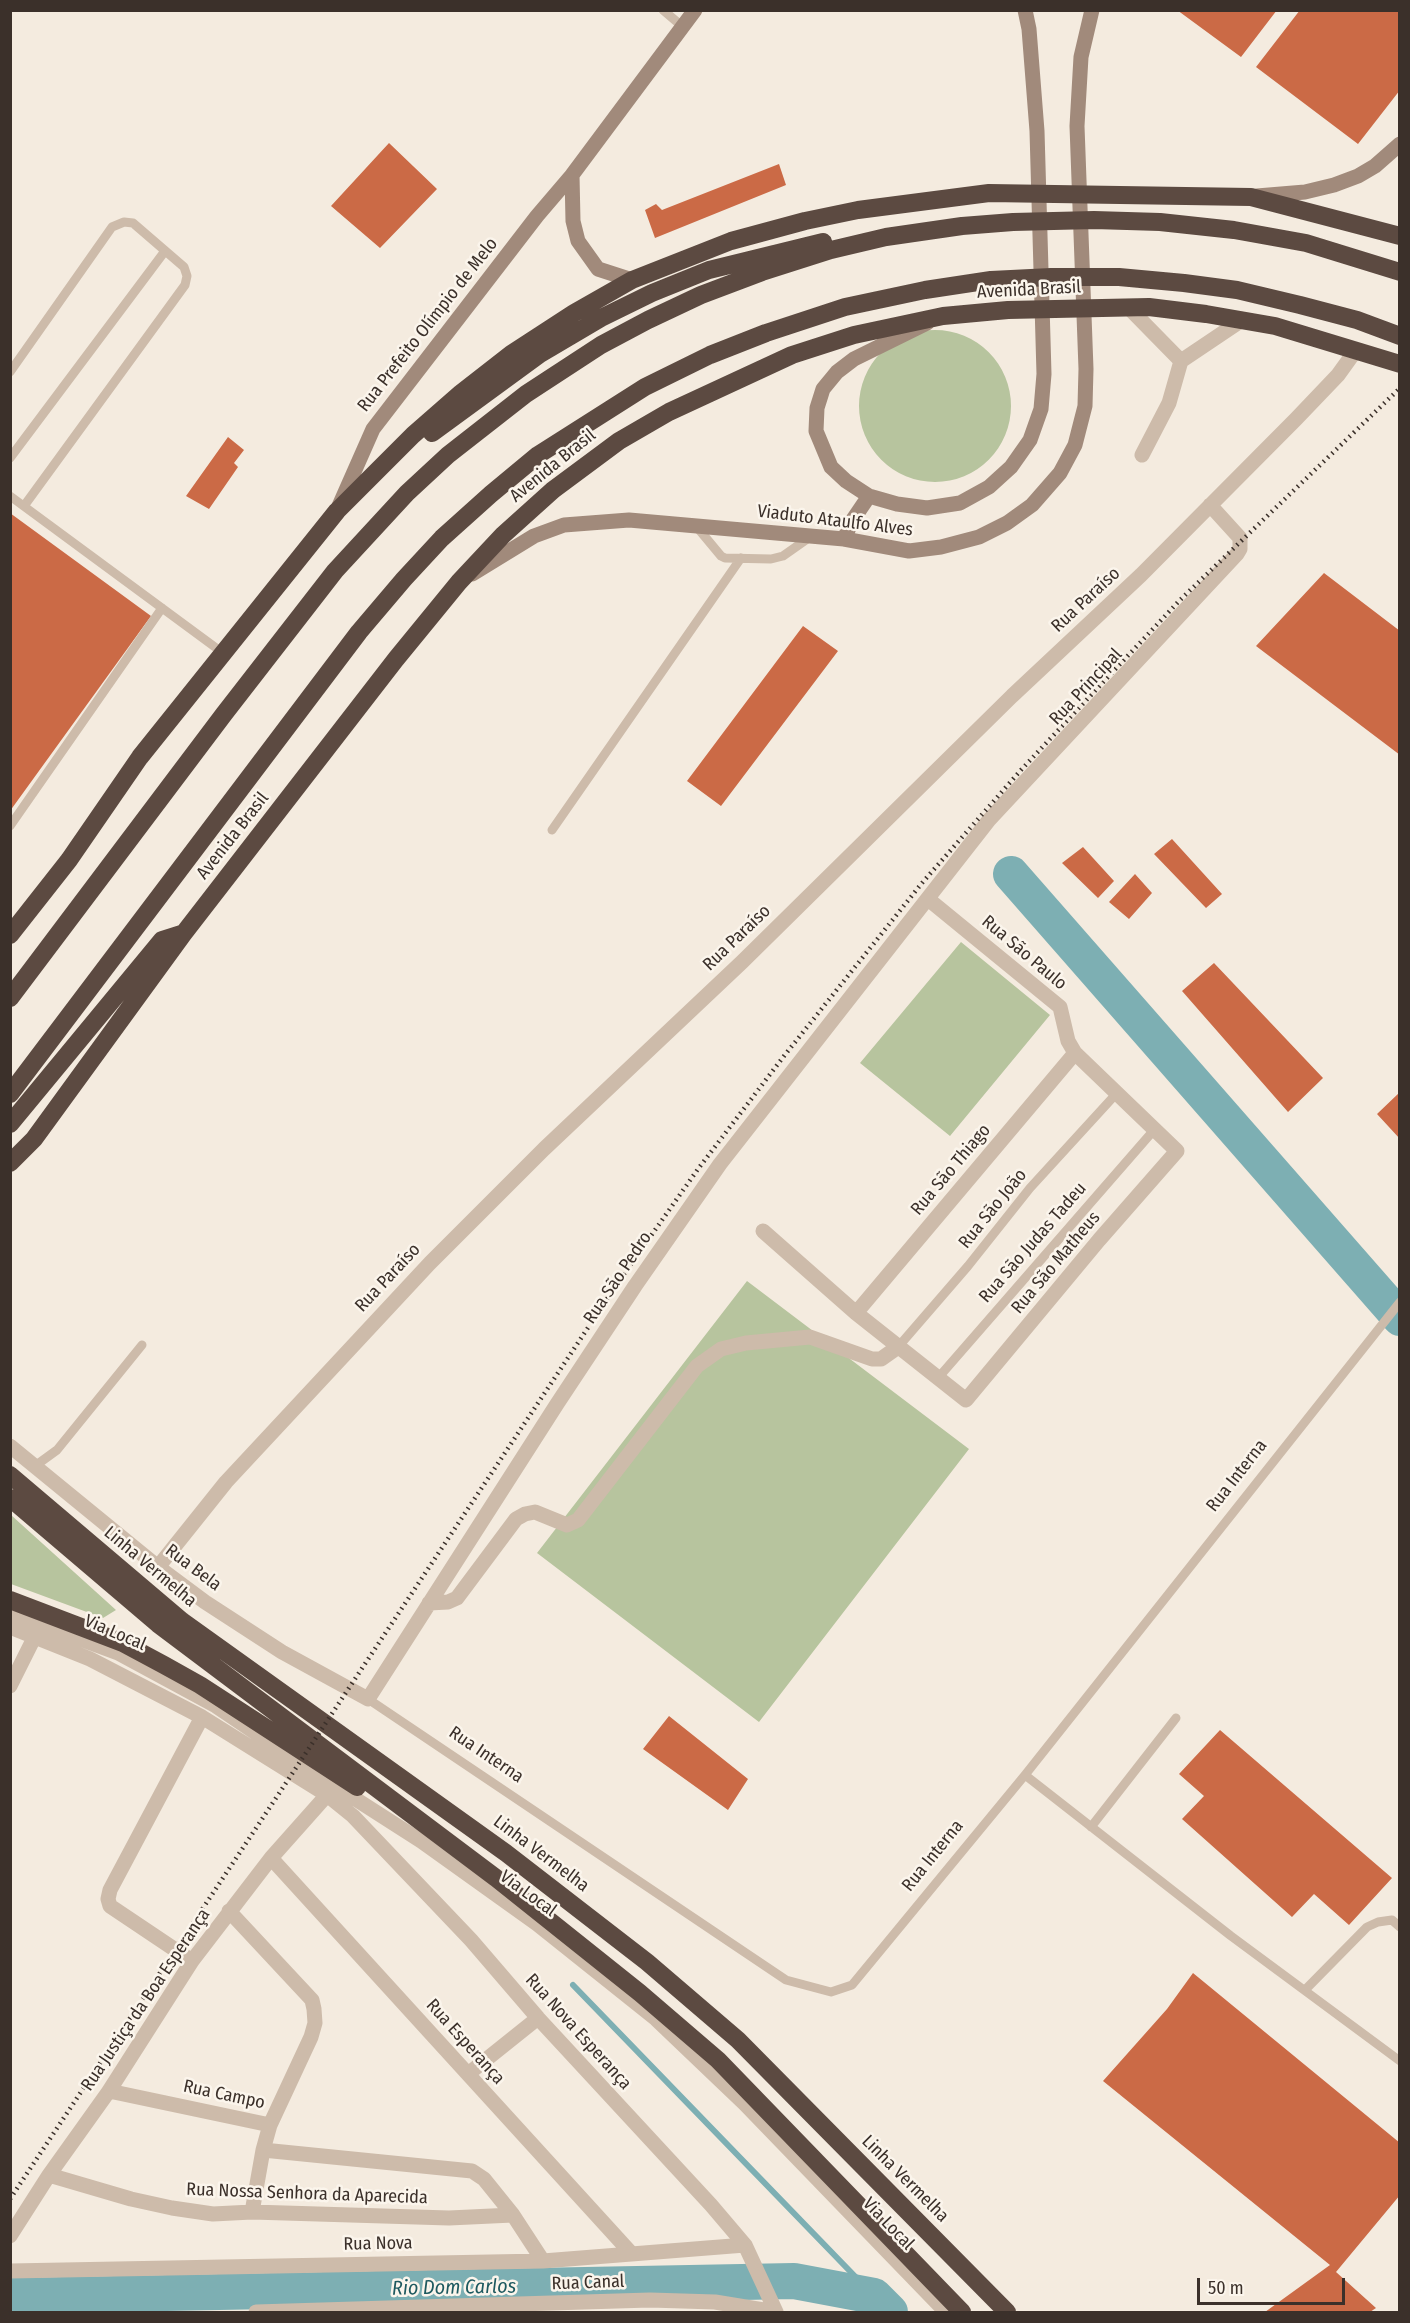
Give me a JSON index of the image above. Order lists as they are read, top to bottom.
{
  "streets": {
    "highway": ["Avenida Brasil", "Linha Vermelha"],
    "main road": ["Rua Prefeito Olímpio de Melo", "Viaduto Ataulfo Alves"],
    "street": [
      "Rua Paraíso",
      "Rua Principal",
      "Rua São Paulo",
      "Rua São Thiago",
      "Rua São Matheus",
      "Rua São Pedro",
      "Rua Bela",
      "Via Local",
      "Rua Justiça da Boa Esperança",
      "Rua Nova Esperança",
      "Rua Esperança",
      "Rua Campo",
      "Rua Nossa Senhora da Aparecida",
      "Rua Nova",
      "Rua Canal"
    ],
    "lane": ["Rua São João", "Rua São Judas Tadeu", "Rua Interna"]
  },
  "crossings": [
    ["Avenida Brasil", "Viaduto Ataulfo Alves"],
    ["Avenida Brasil", "Rua Paraíso"],
    ["Rua Paraíso", "Rua Principal"],
    ["Rua Paraíso", "Rua Bela"],
    ["Rua Principal", "Rua São Paulo"],
    ["Rua Principal", "Rua São Pedro"],
    ["Rua São Paulo", "Rua São Thiago"],
    ["Rua São Paulo", "Rua São João"],
    ["Rua São Paulo", "Rua São Judas Tadeu"],
    ["Rua São Paulo", "Rua São Matheus"],
    ["Rua São Paulo", "Rua São Pedro"],
    ["Rua São Judas Tadeu", "Rua São Matheus"],
    ["Rua São Pedro", "Rua Interna"],
    ["Rua São Pedro", "Rua Bela"],
    ["Rua Interna", "Rua Bela"],
    ["Rua Justiça da Boa Esperança", "Rua Nova Esperança"],
    ["Rua Justiça da Boa Esperança", "Rua Esperança"],
    ["Rua Justiça da Boa Esperança", "Rua Campo"],
    ["Rua Justiça da Boa Esperança", "Rua Nossa Senhora da Aparecida"],
    ["Rua Nova Esperança", "Rua Nova"],
    ["Rua Nova Esperança", "Rua Canal"],
    ["Rua Esperança", "Rua Nova"]
  ],
  "water": ["Rio Dom Carlos"],
  "scale_bar": "50 m"
}
